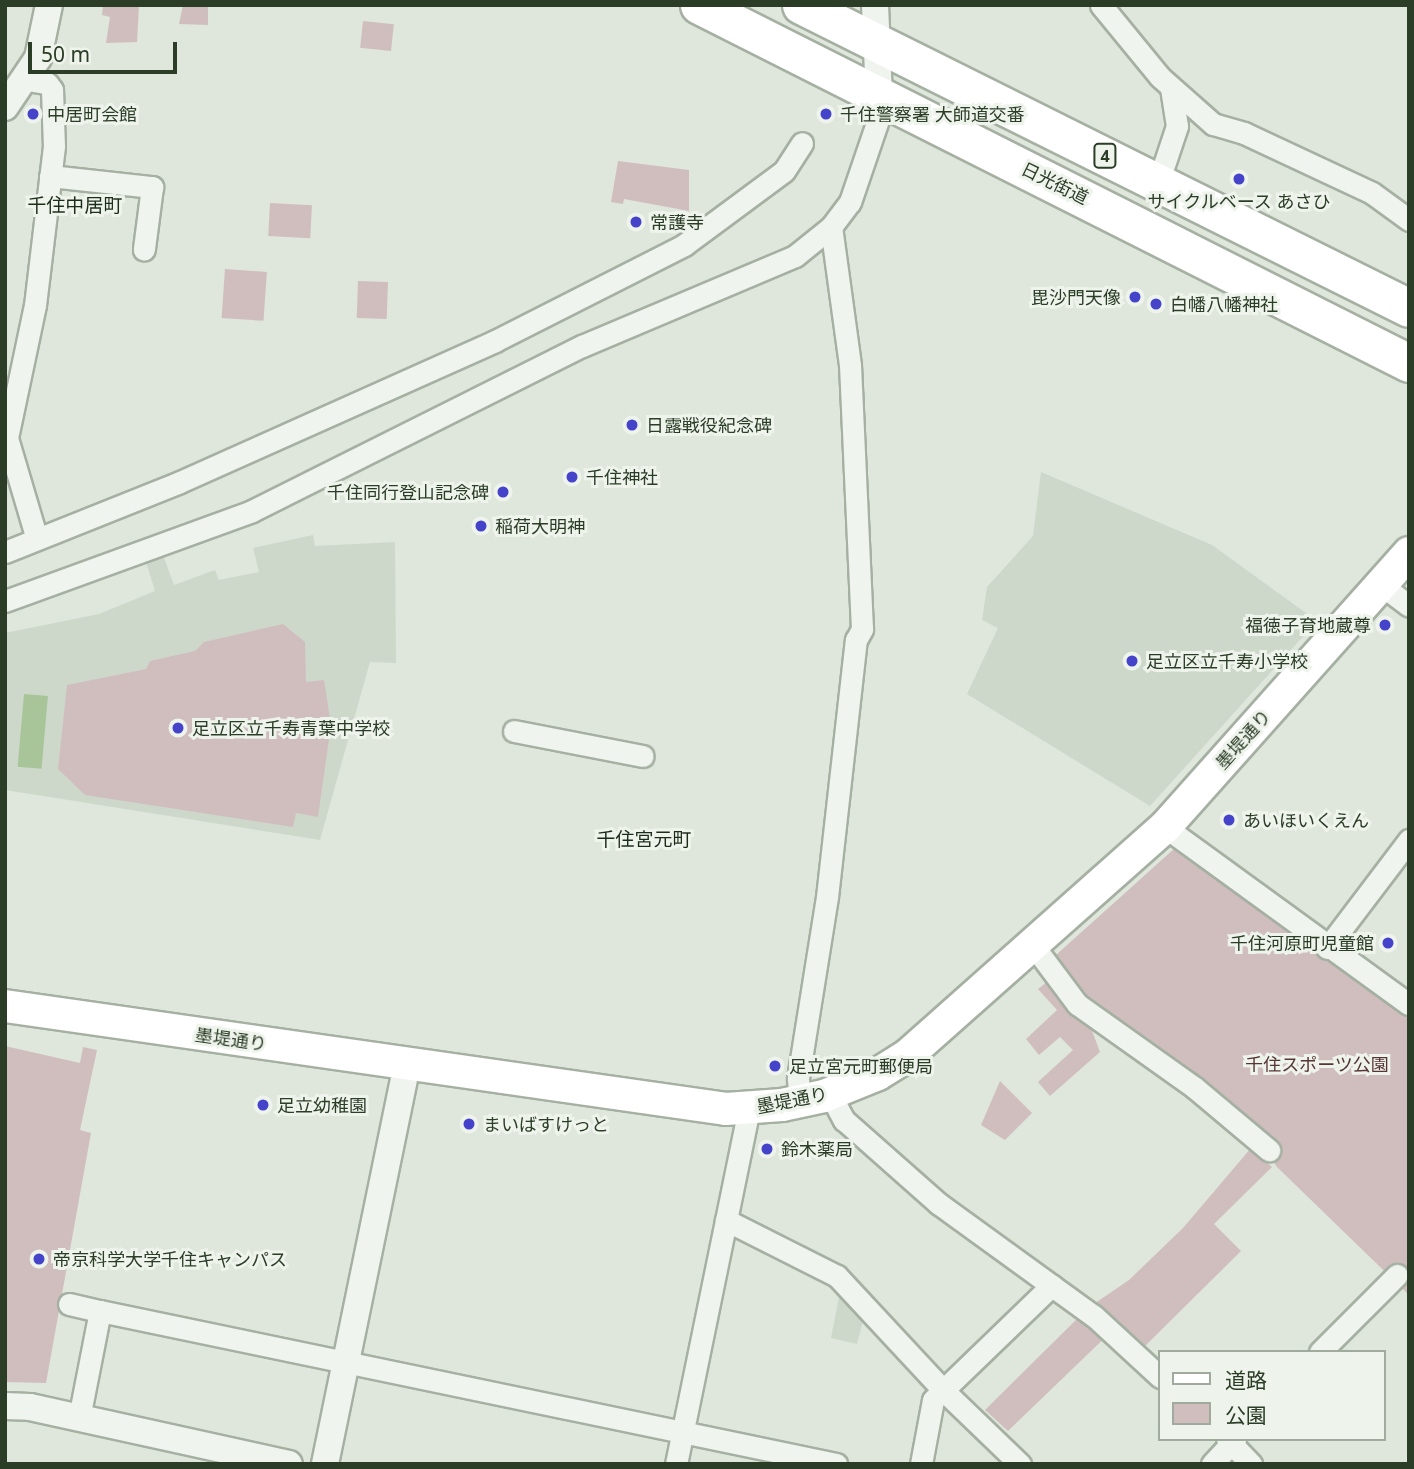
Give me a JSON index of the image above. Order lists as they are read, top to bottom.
{
  "streets": {
    "highway": ["4", "日光街道"],
    "main road": ["墨堤通り"]
  },
  "districts": ["千住中居町", "千住宮元町"],
  "parks": ["千住スポーツ公園"],
  "places": [
    "中居町会館",
    "千住警察署 大師道交番",
    "サイクルベース あさひ",
    "常護寺",
    "毘沙門天像",
    "白幡八幡神社",
    "日露戦役紀念碑",
    "千住神社",
    "千住同行登山記念碑",
    "稲荷大明神",
    "福徳子育地蔵尊",
    "足立区立千寿小学校",
    "足立区立千寿青葉中学校",
    "あいほいくえん",
    "千住河原町児童館",
    "足立宮元町郵便局",
    "足立幼稚園",
    "まいばすけっと",
    "鈴木薬局",
    "帝京科学大学千住キャンパス"
  ],
  "legend": ["道路", "公園"],
  "scale_bar": "50 m"
}
